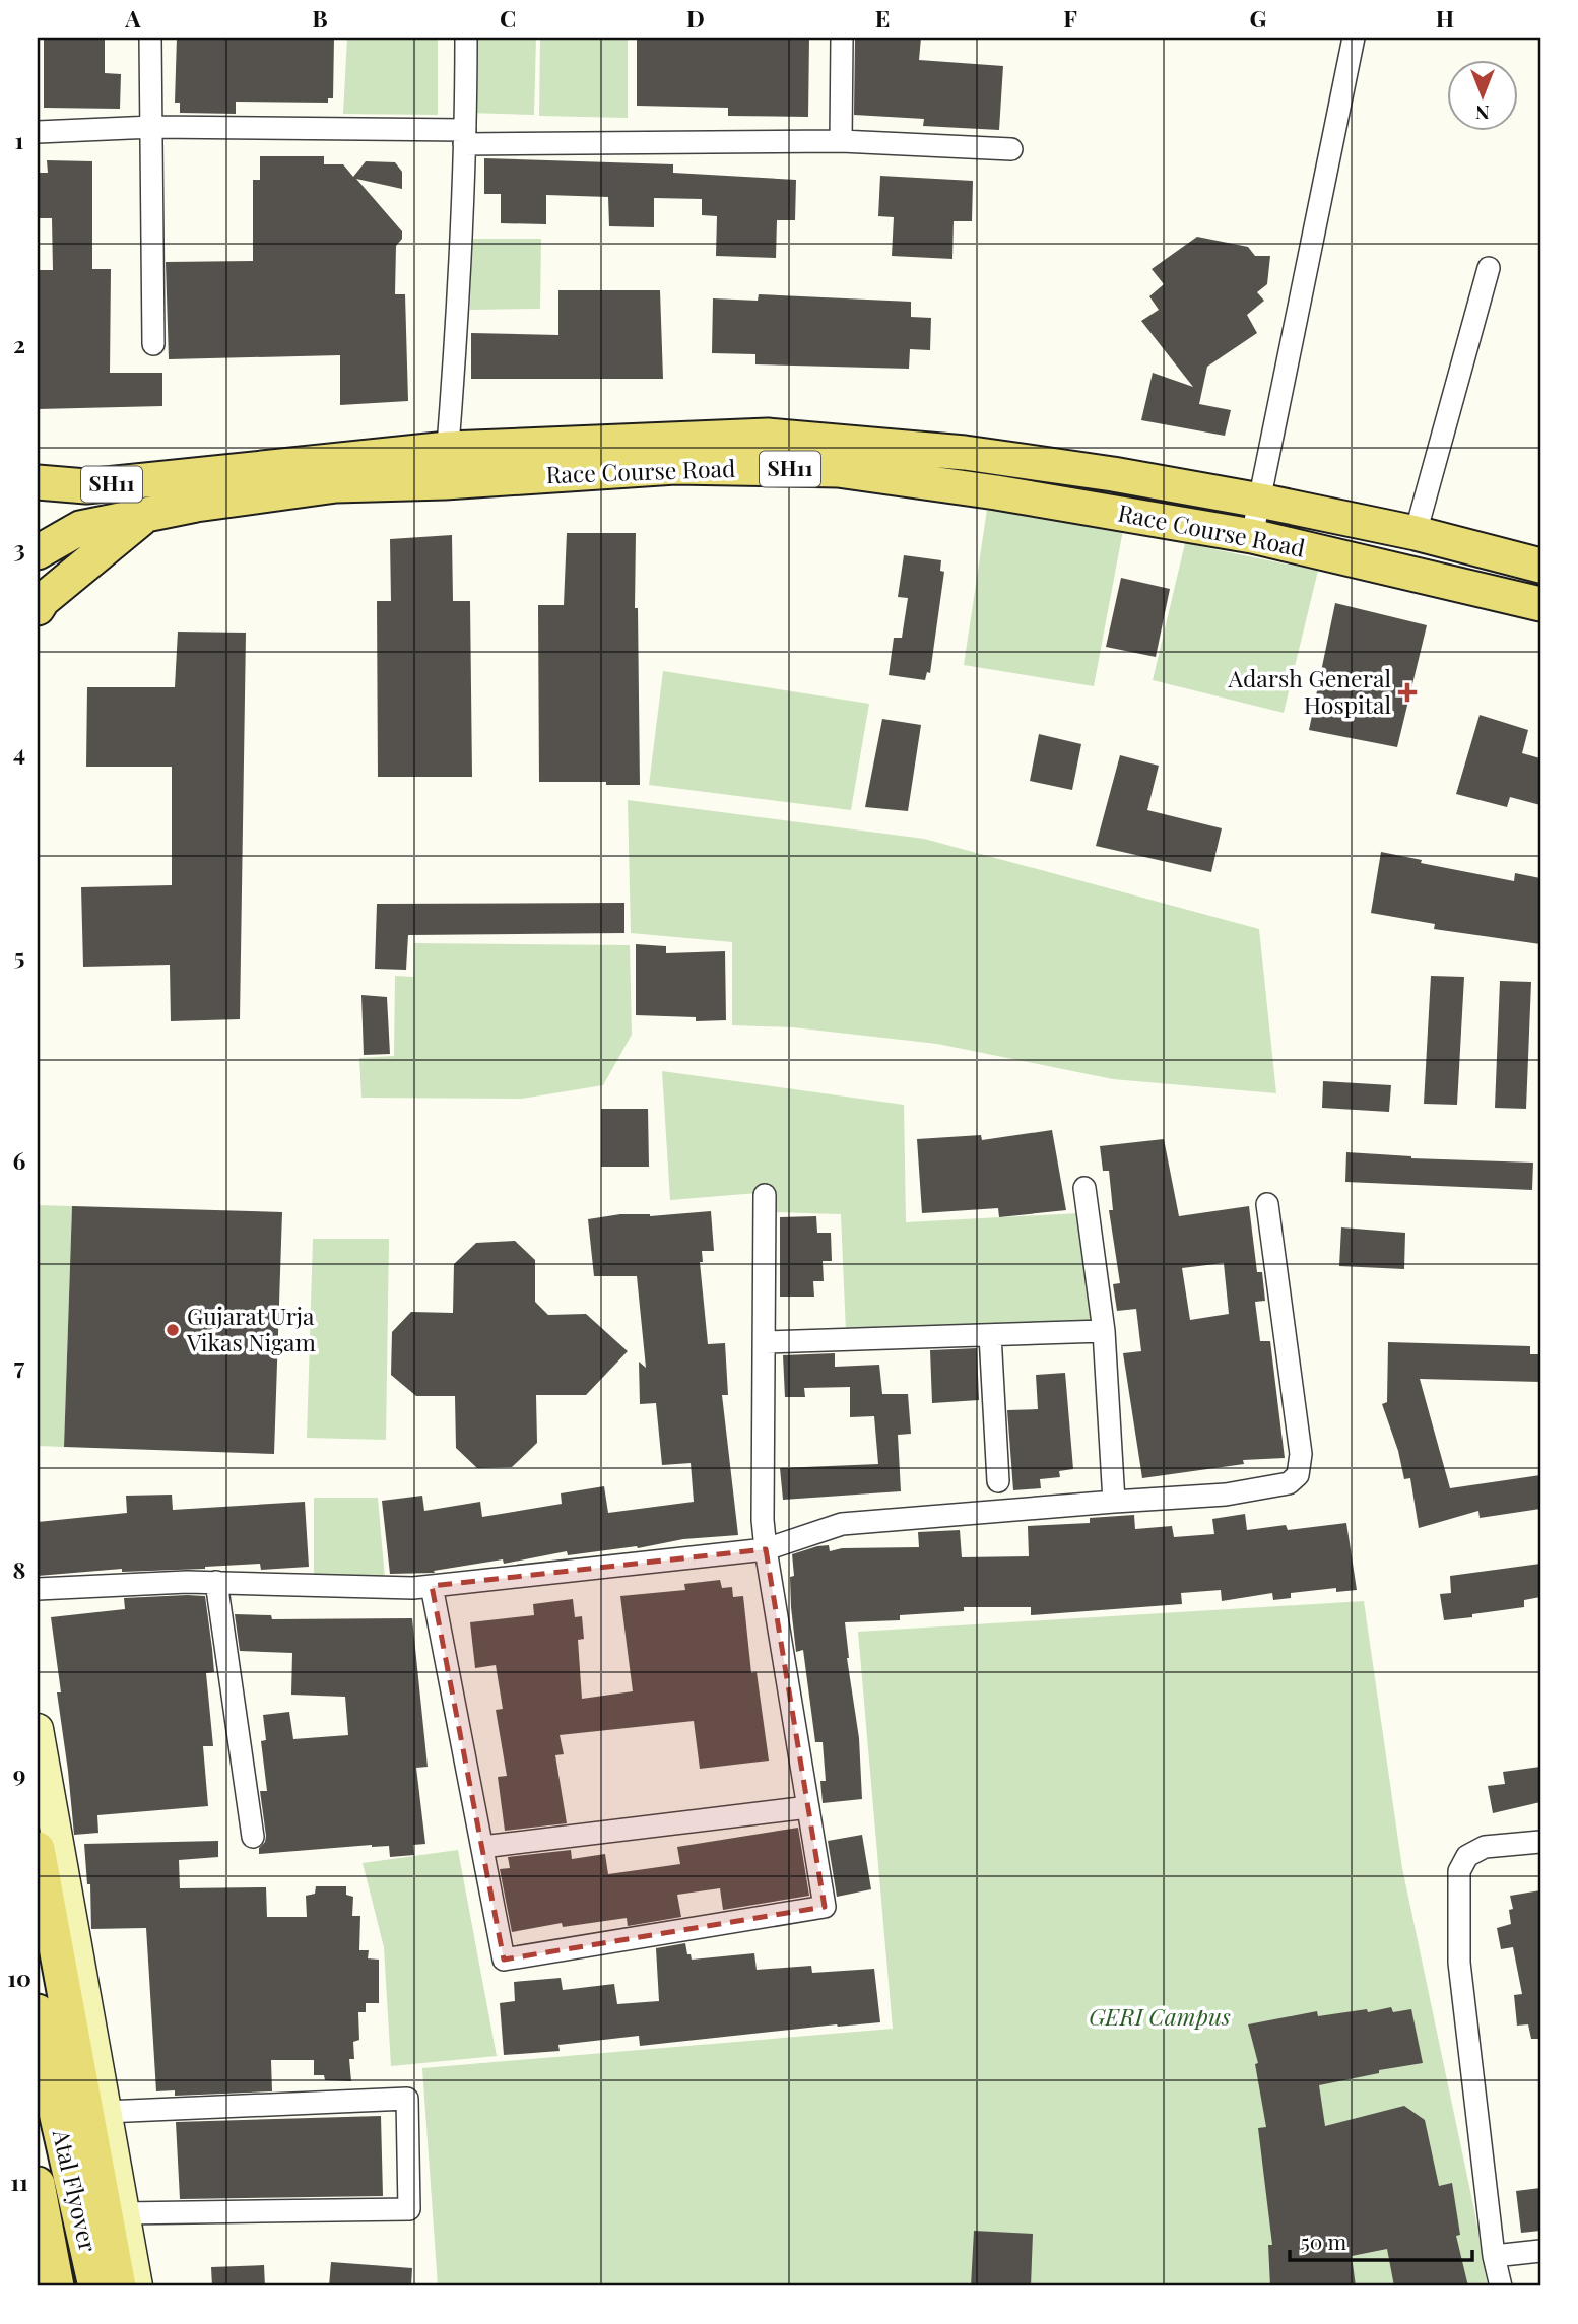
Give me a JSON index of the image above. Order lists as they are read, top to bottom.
{
  "streets": {
    "main road": ["SH11", "Race Course Road", "Atal Flyover"]
  },
  "parks": ["GERI Campus"],
  "places": {
    "health": ["Adarsh General Hospital"],
    "other": ["Gujarat Urja Vikas Nigam"]
  },
  "scale_bar": "50 m",
  "north": "bottom",
  "grid": {
    "columns": [
      "A",
      "B",
      "C",
      "D",
      "E",
      "F",
      "G",
      "H"
    ],
    "rows": [
      "1",
      "2",
      "3",
      "4",
      "5",
      "6",
      "7",
      "8",
      "9",
      "10",
      "11"
    ]
  }
}
